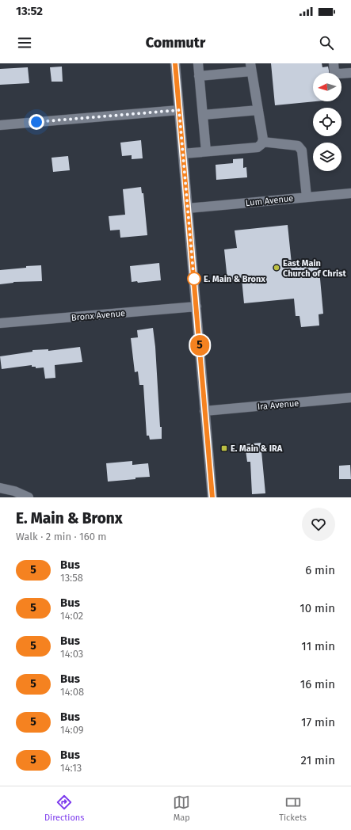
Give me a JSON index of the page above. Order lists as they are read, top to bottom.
{
  "streets": {
    "street": ["Lum Avenue", "Bronx Avenue", "Ira Avenue"]
  },
  "places": {
    "other": ["East Main Church of Christ", "E. Main & Bronx"],
    "transit": ["E. Main & IRA"]
  },
  "lines": ["bus line 5"],
  "north": "left",
  "page": {
    "status": "13:52",
    "header": "Commutr",
    "on_map": "5",
    "heading": ["E. Main & Bronx", "Walk · 2 min · 160 m"],
    "list": [
      {
        "mark": "5",
        "name": "Bus",
        "note": "13:58",
        "value": "6 min"
      },
      {
        "mark": "5",
        "name": "Bus",
        "note": "14:02",
        "value": "10 min"
      },
      {
        "mark": "5",
        "name": "Bus",
        "note": "14:03",
        "value": "11 min"
      },
      {
        "mark": "5",
        "name": "Bus",
        "note": "14:08",
        "value": "16 min"
      },
      {
        "mark": "5",
        "name": "Bus",
        "note": "14:09",
        "value": "17 min"
      },
      {
        "mark": "5",
        "name": "Bus",
        "note": "14:13",
        "value": "21 min"
      }
    ],
    "tabs": ["Directions", "Map", "Tickets"]
  }
}
